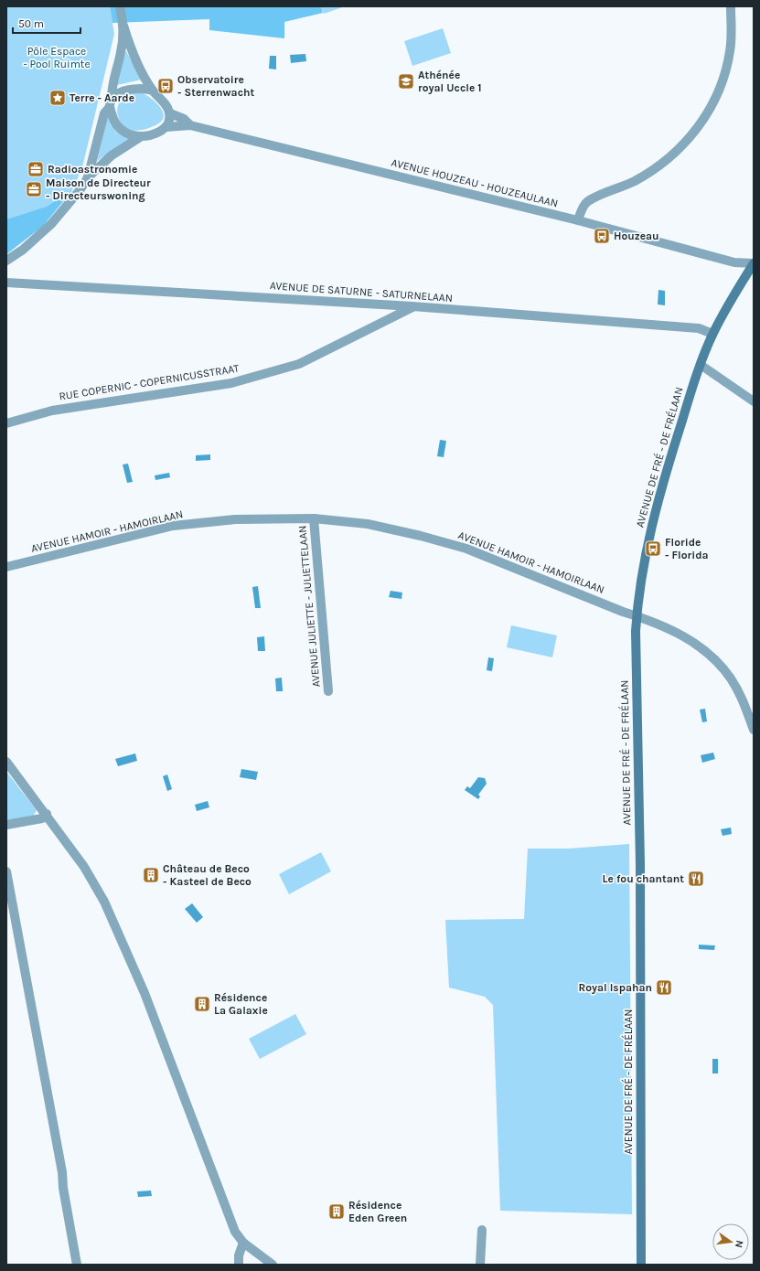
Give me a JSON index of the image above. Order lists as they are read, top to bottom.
{
  "streets": {
    "main road": ["AVENUE DE FRÉ - DE FRÉLAAN"],
    "street": [
      "AVENUE HOUZEAU - HOUZEAULAAN",
      "AVENUE DE SATURNE - SATURNELAAN",
      "RUE COPERNIC - COPERNICUSSTRAAT",
      "AVENUE HAMOIR - HAMOIRLAAN",
      "AVENUE JULIETTE - JULIETTELAAN"
    ]
  },
  "crossings": [
    ["AVENUE HOUZEAU - HOUZEAULAAN", "AVENUE DE FRÉ - DE FRÉLAAN"],
    ["AVENUE DE SATURNE - SATURNELAAN", "RUE COPERNIC - COPERNICUSSTRAAT"],
    ["AVENUE DE SATURNE - SATURNELAAN", "AVENUE DE FRÉ - DE FRÉLAAN"],
    ["AVENUE DE FRÉ - DE FRÉLAAN", "AVENUE HAMOIR - HAMOIRLAAN"],
    ["AVENUE HAMOIR - HAMOIRLAAN", "AVENUE JULIETTE - JULIETTELAAN"]
  ],
  "parks": ["Pôle Espace - Pool Ruimte"],
  "places": {
    "school or university": ["Athénée royal Uccle 1"],
    "bus stop": ["Observatoire - Sterrenwacht", "Houzeau", "Floride - Florida"],
    "place": ["Terre - Aarde"],
    "office": ["Radioastronomie", "Maison de Directeur - Directeurswoning"],
    "building": ["Château de Beco - Kasteel de Beco", "Résidence La Galaxie", "Résidence Eden Green"],
    "restaurant": ["Le fou chantant", "Royal Ispahan"]
  },
  "scale_bar": "50 m",
  "north": "right"
}
